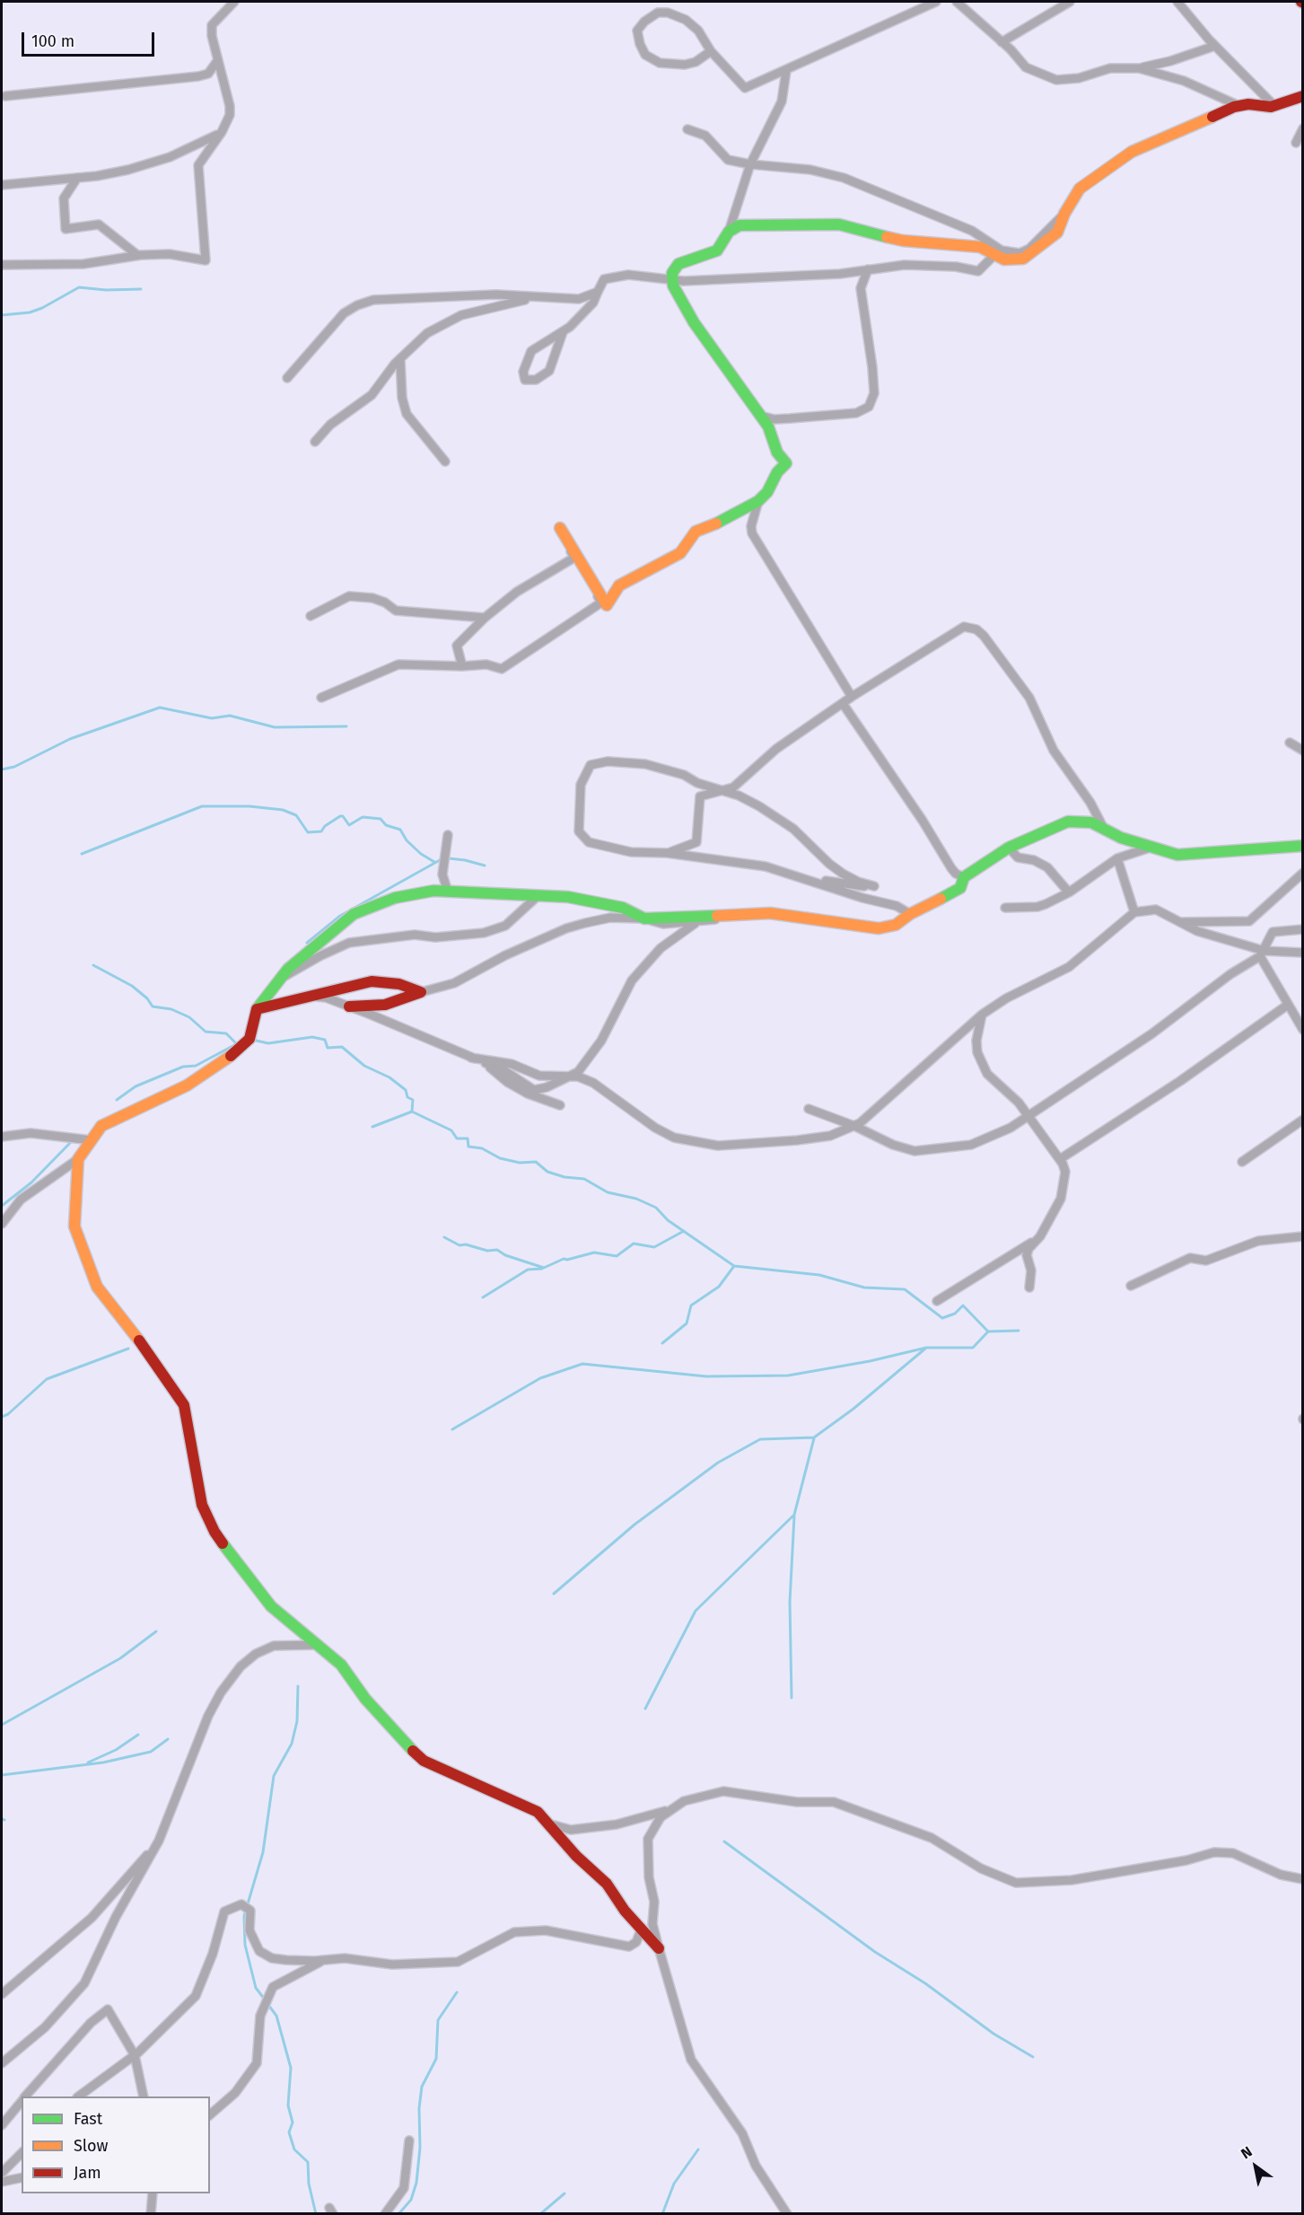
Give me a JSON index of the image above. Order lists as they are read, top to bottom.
{
  "legend": ["Fast", "Slow", "Jam"],
  "scale_bar": "100 m",
  "north": "top left"
}
